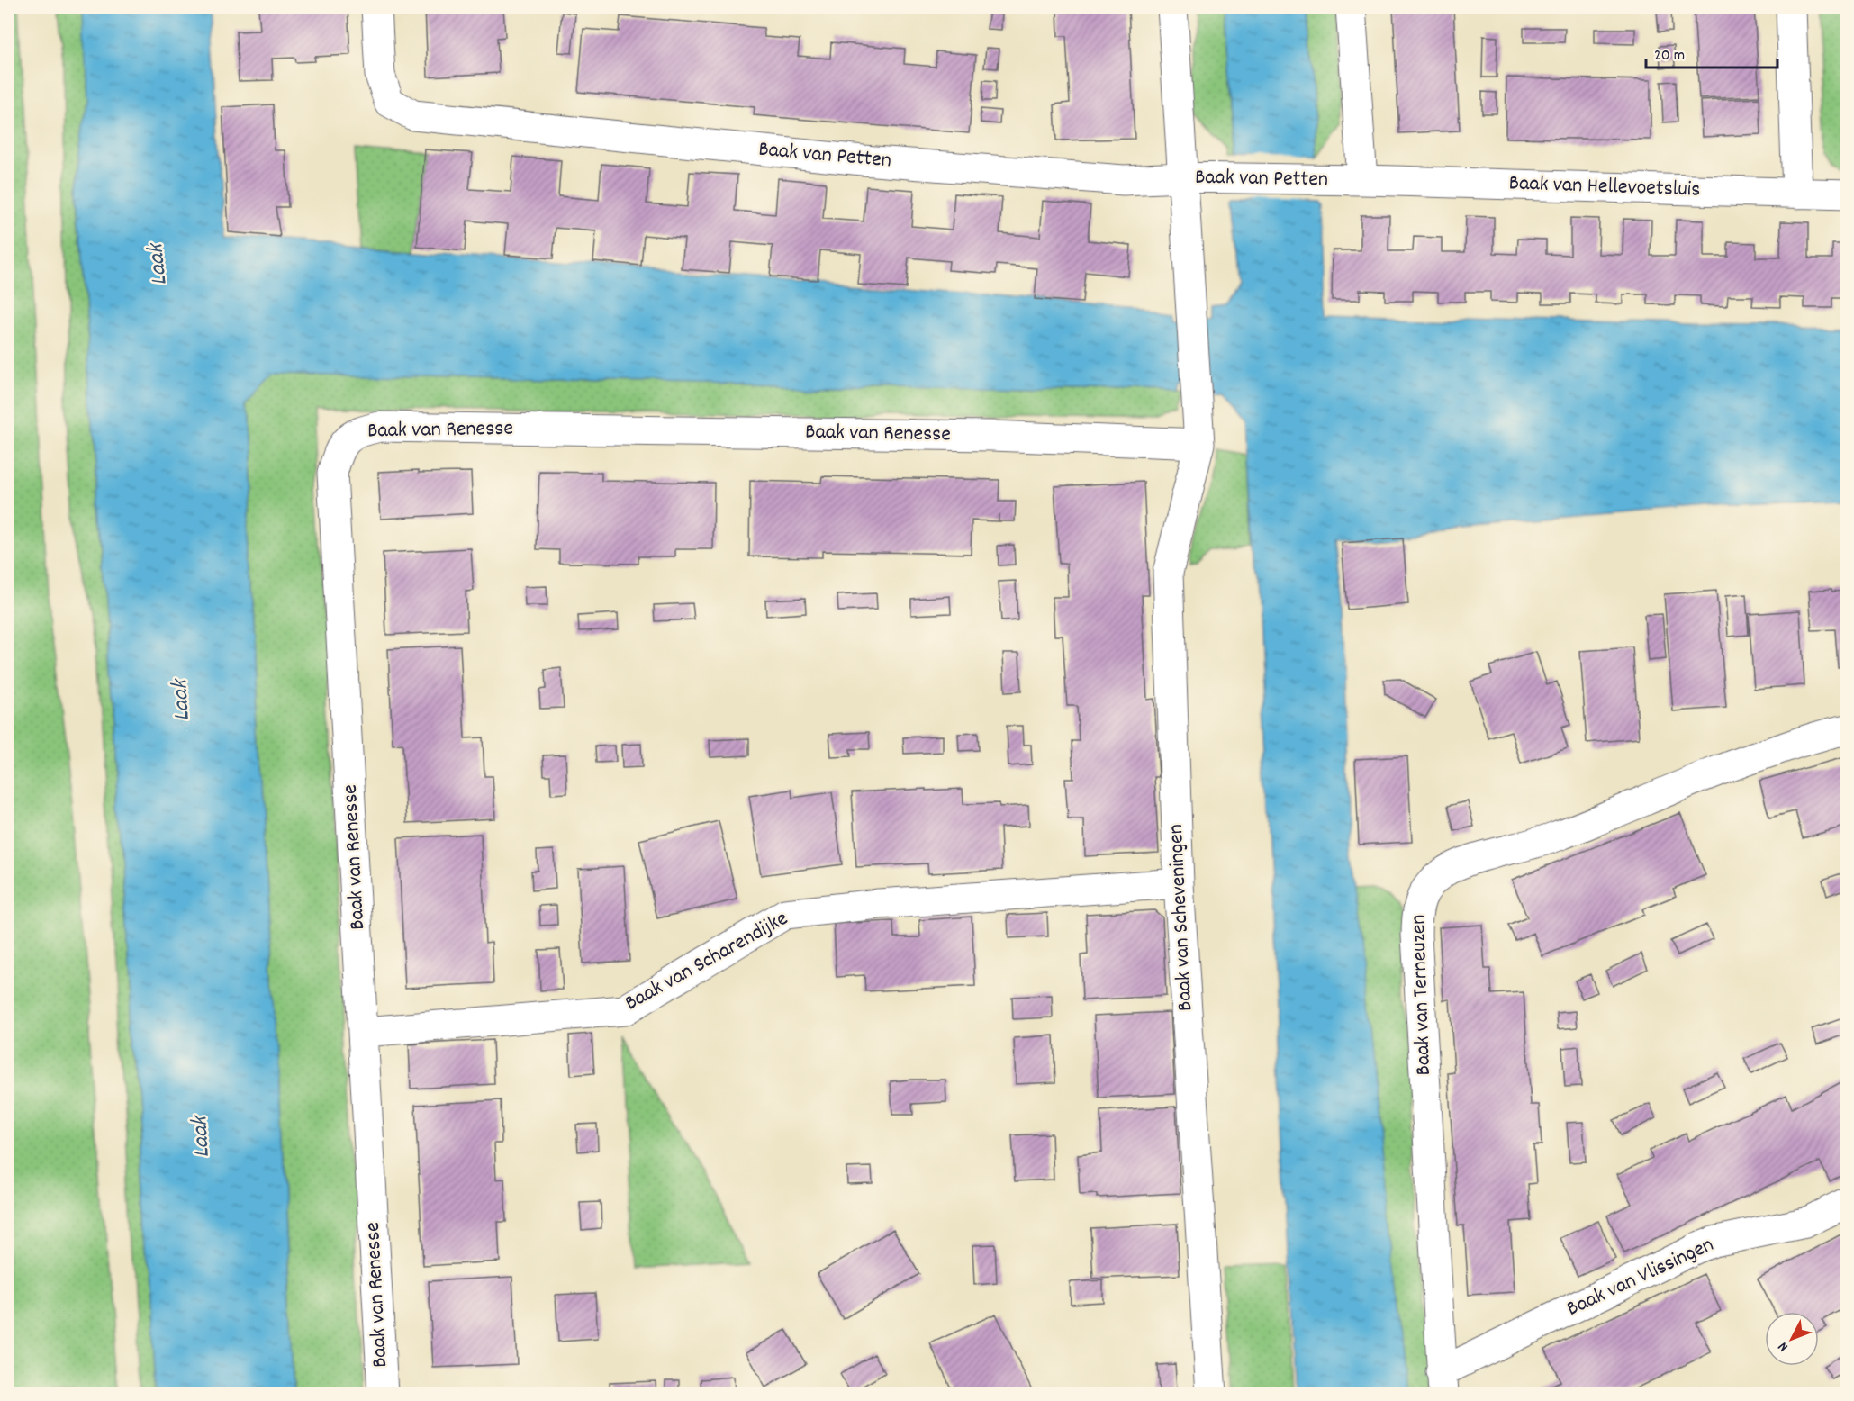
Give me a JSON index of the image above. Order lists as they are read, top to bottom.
{
  "streets": {
    "street": [
      "Baak van Petten",
      "Baak van Hellevoetsluis",
      "Baak van Renesse",
      "Baak van Scheveningen",
      "Baak van Scharendijke",
      "Baak van Terneuzen",
      "Baak van Vlissingen"
    ]
  },
  "crossings": [
    ["Baak van Petten", "Baak van Hellevoetsluis"],
    ["Baak van Renesse", "Baak van Scheveningen"],
    ["Baak van Renesse", "Baak van Scharendijke"],
    ["Baak van Scheveningen", "Baak van Scharendijke"],
    ["Baak van Terneuzen", "Baak van Vlissingen"]
  ],
  "water": ["Laak"],
  "scale_bar": "20 m",
  "north": "bottom left"
}
